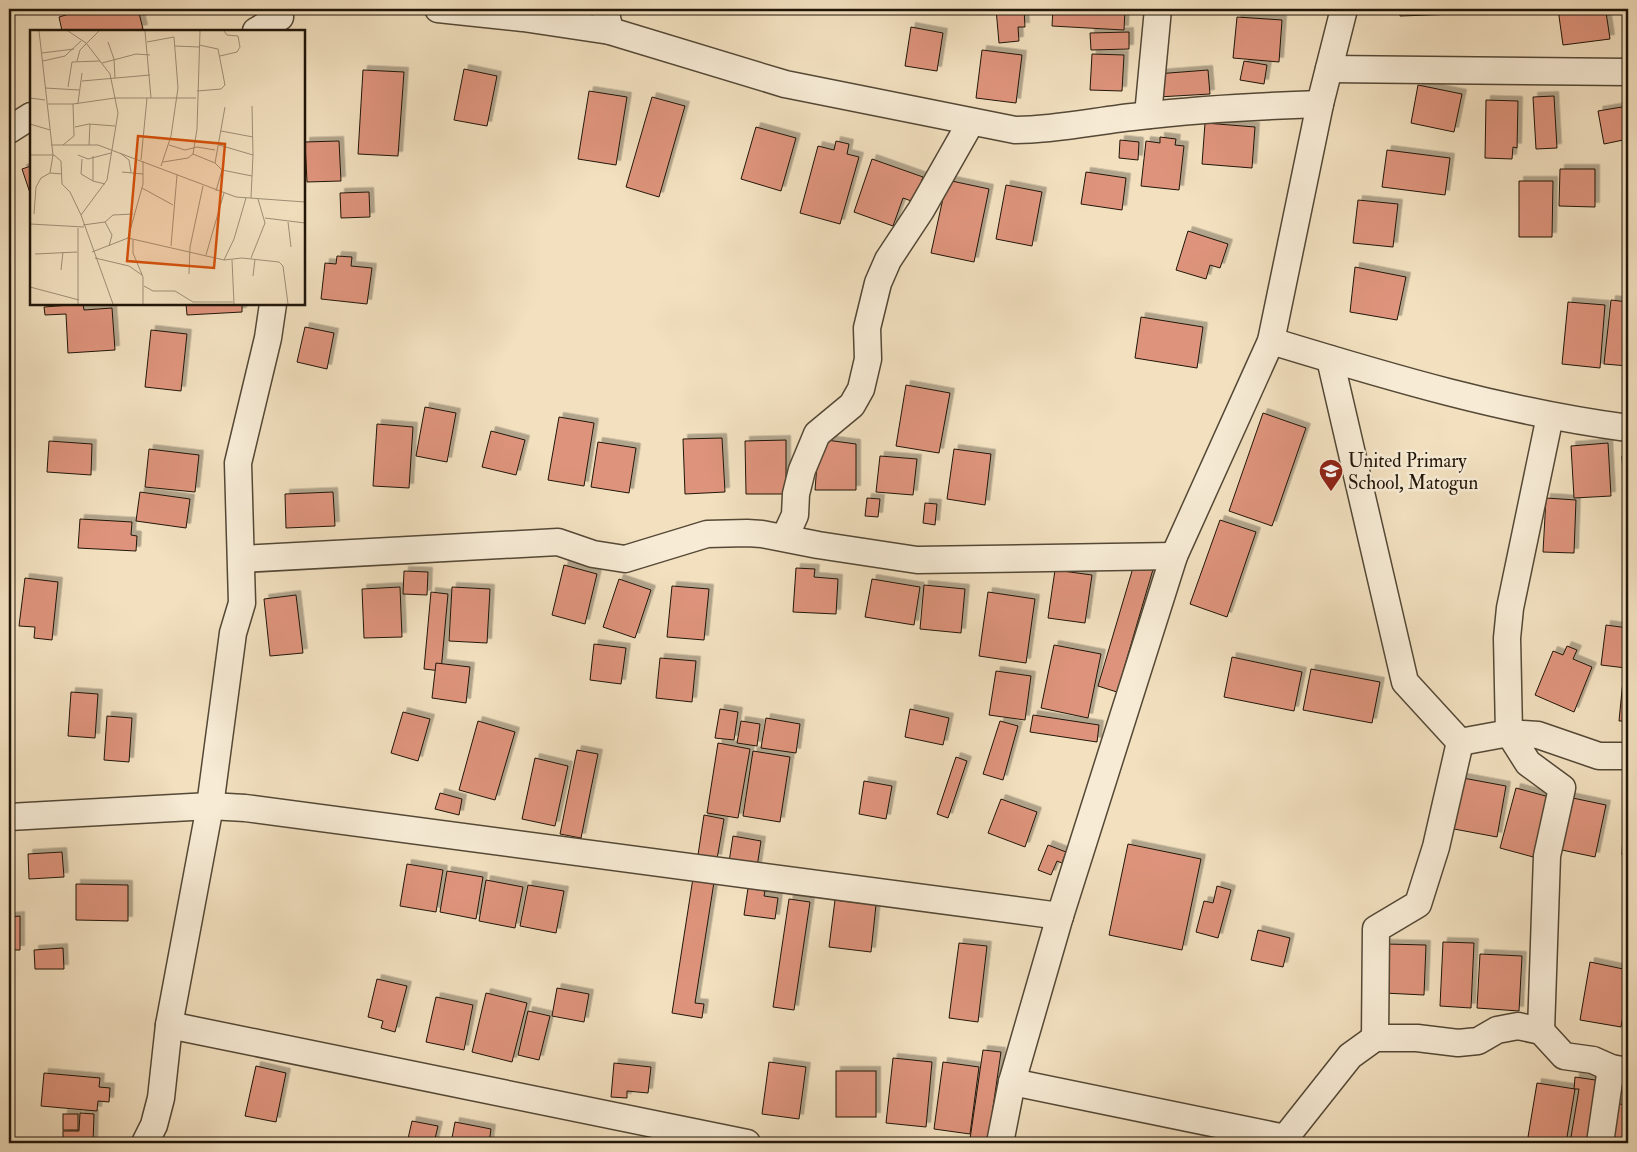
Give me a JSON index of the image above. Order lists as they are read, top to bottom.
{
  "places": {
    "school or university": ["United Primary School, Matogun"]
  }
}
